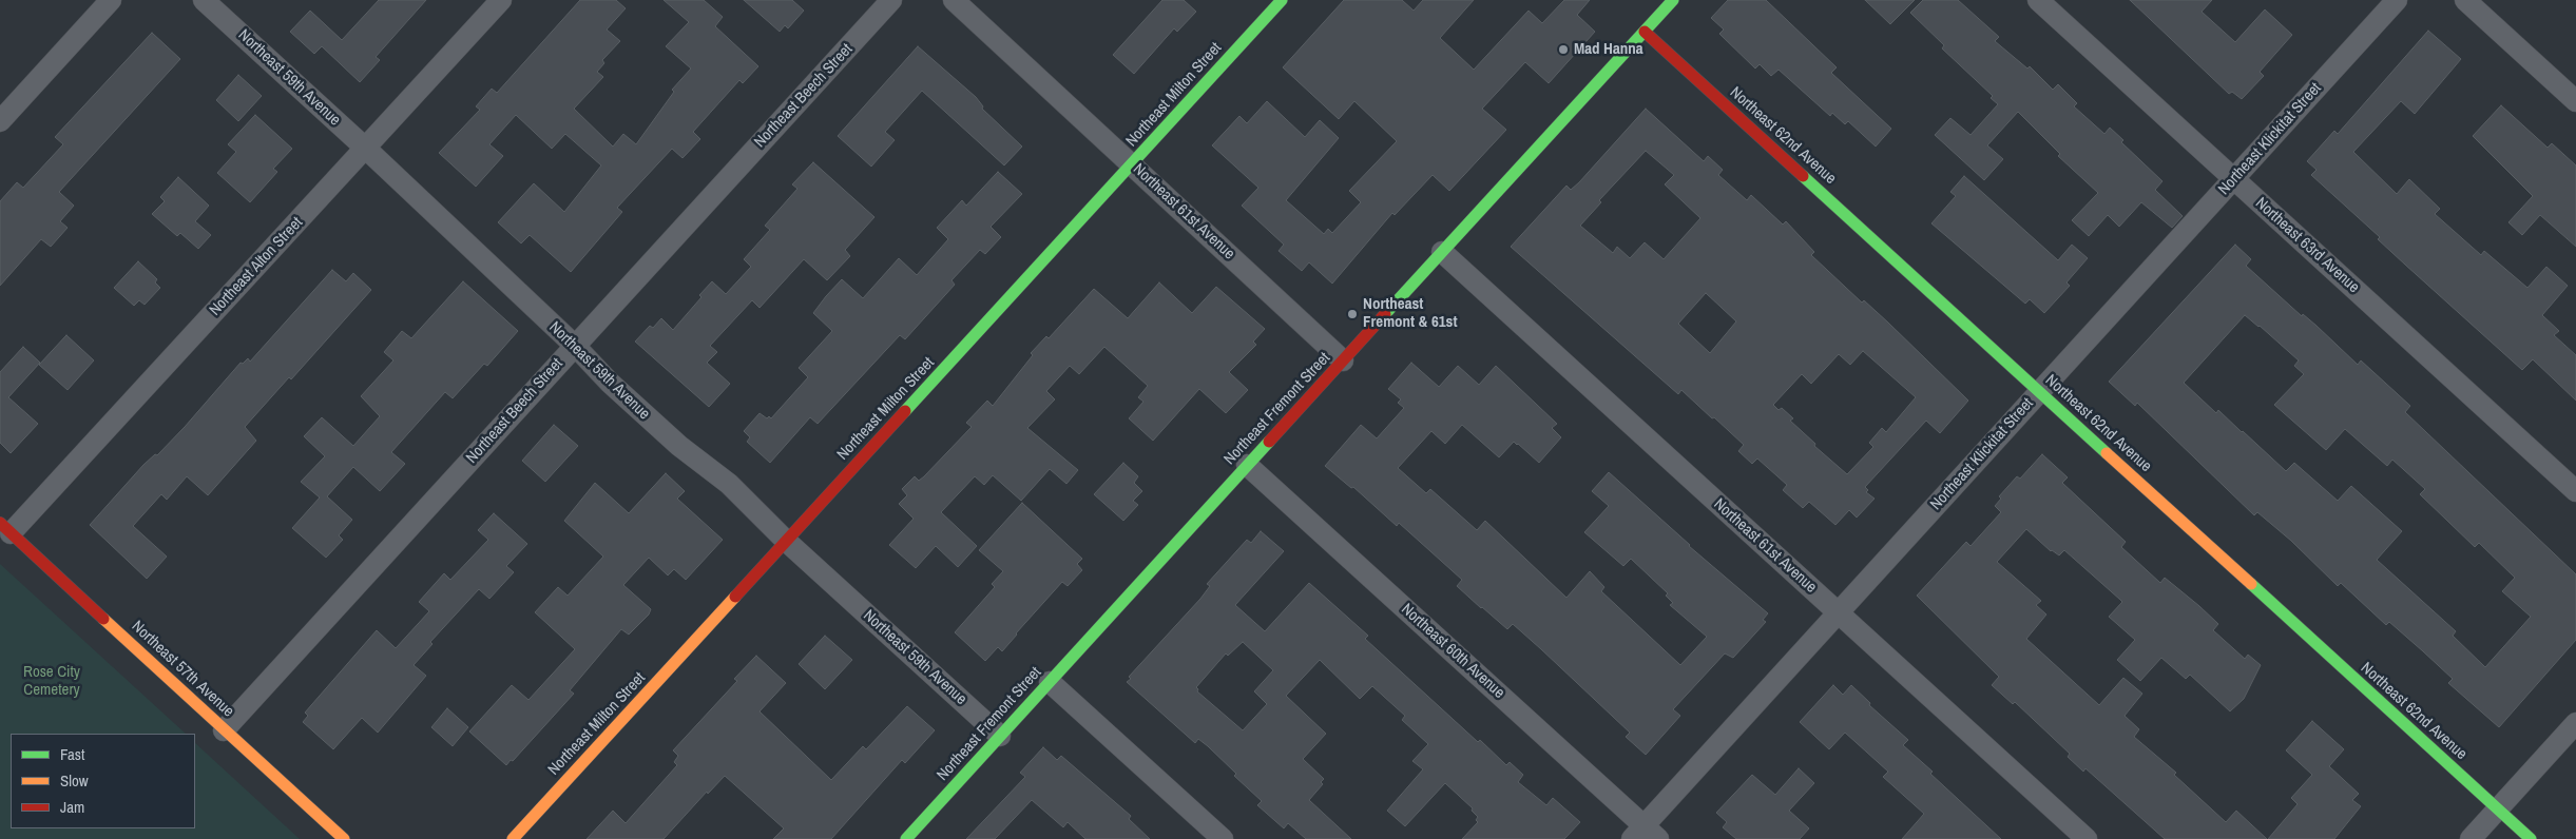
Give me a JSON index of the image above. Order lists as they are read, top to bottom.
{
  "streets": {
    "street": [
      "Northeast 59th Avenue",
      "Northeast Milton Street",
      "Northeast Beech Street",
      "Northeast 62nd Avenue",
      "Northeast Klickitat Street",
      "Northeast 61st Avenue",
      "Northeast 63rd Avenue",
      "Northeast Alton Street",
      "Northeast Fremont Street",
      "Northeast 60th Avenue",
      "Northeast 57th Avenue"
    ]
  },
  "crossings": [
    ["Northeast 59th Avenue", "Northeast Milton Street"],
    ["Northeast 59th Avenue", "Northeast Beech Street"],
    ["Northeast 59th Avenue", "Northeast Alton Street"],
    ["Northeast 59th Avenue", "Northeast Fremont Street"],
    ["Northeast Milton Street", "Northeast 61st Avenue"],
    ["Northeast Beech Street", "Northeast 57th Avenue"],
    ["Northeast 62nd Avenue", "Northeast Klickitat Street"],
    ["Northeast 62nd Avenue", "Northeast Fremont Street"],
    ["Northeast Klickitat Street", "Northeast 61st Avenue"],
    ["Northeast Klickitat Street", "Northeast 63rd Avenue"],
    ["Northeast Klickitat Street", "Northeast 60th Avenue"],
    ["Northeast 61st Avenue", "Northeast Fremont Street"],
    ["Northeast Alton Street", "Northeast 57th Avenue"],
    ["Northeast Fremont Street", "Northeast 60th Avenue"]
  ],
  "parks": ["Rose City Cemetery"],
  "places": ["Mad Hanna", "Northeast Fremont & 61st"],
  "legend": ["Fast", "Slow", "Jam"]
}
